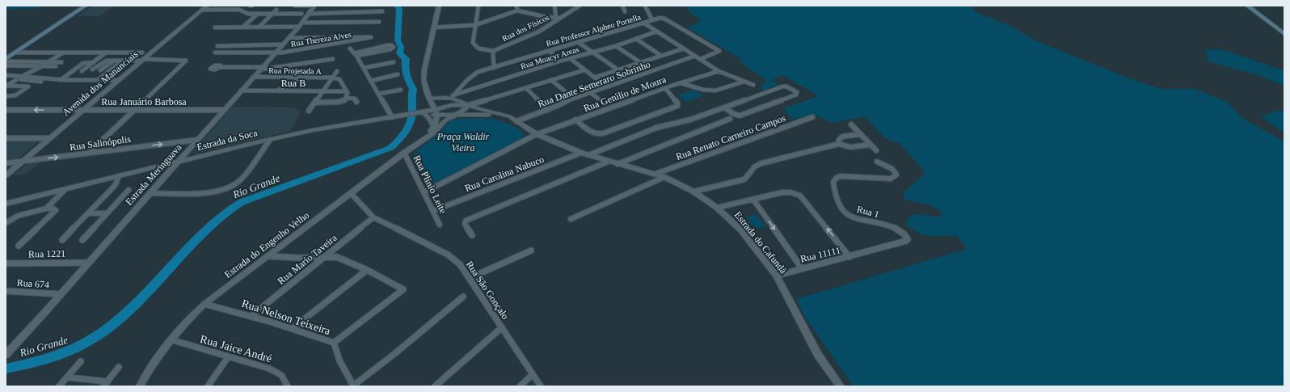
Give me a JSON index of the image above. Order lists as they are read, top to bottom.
{
  "streets": {
    "street": [
      "Rua dos Físicos",
      "Rua Professor Alpheo Portella",
      "Rua Thereza Alves",
      "Rua Moacyr Areas",
      "Rua Projetada A",
      "Avenida dos Mananciais",
      "Rua B",
      "Rua Dante Semeraro Sobrinho",
      "Rua Getúlio de Moura",
      "Rua Januário Barbosa",
      "Rua Renato Carneiro Campos",
      "Estrada da Soca",
      "Rua Salinópolis",
      "Rua Carolina Nabuco",
      "Estrada Meringuava",
      "Rua Plínio Leite",
      "Rua 1",
      "Estrada do Cafundá",
      "Estrada do Engenho Velho",
      "Rua 1221",
      "Rua 11111",
      "Rua Mario Taveira",
      "Rua 674",
      "Rua São Gonçalo",
      "Rua Nelson Teixeira",
      "Rua Jaice André"
    ]
  },
  "crossings": [
    ["Rua Professor Alpheo Portella", "Rua Moacyr Areas"],
    ["Rua Thereza Alves", "Estrada Meringuava"],
    ["Rua Projetada A", "Estrada Meringuava"],
    ["Avenida dos Mananciais", "Rua Januário Barbosa"],
    ["Avenida dos Mananciais", "Rua Salinópolis"],
    ["Rua B", "Estrada Meringuava"],
    ["Rua Dante Semeraro Sobrinho", "Estrada do Cafundá"],
    ["Rua Getúlio de Moura", "Rua Plínio Leite"],
    ["Rua Getúlio de Moura", "Estrada do Cafundá"],
    ["Rua Januário Barbosa", "Estrada Meringuava"],
    ["Rua Renato Carneiro Campos", "Estrada do Cafundá"],
    ["Estrada da Soca", "Estrada Meringuava"],
    ["Estrada da Soca", "Estrada do Cafundá"],
    ["Estrada da Soca", "Estrada do Engenho Velho"],
    ["Rua Salinópolis", "Estrada Meringuava"],
    ["Rua Carolina Nabuco", "Rua Plínio Leite"],
    ["Rua Carolina Nabuco", "Estrada do Cafundá"],
    ["Estrada Meringuava", "Rua 1221"],
    ["Estrada Meringuava", "Rua 674"],
    ["Rua Plínio Leite", "Estrada do Engenho Velho"],
    ["Rua 1", "Rua 11111"],
    ["Estrada do Cafundá", "Estrada do Engenho Velho"],
    ["Estrada do Cafundá", "Rua 11111"],
    ["Estrada do Engenho Velho", "Rua São Gonçalo"],
    ["Estrada do Engenho Velho", "Rua Nelson Teixeira"],
    ["Estrada do Engenho Velho", "Rua Jaice André"],
    ["Rua Mario Taveira", "Rua São Gonçalo"],
    ["Rua Mario Taveira", "Rua Nelson Teixeira"]
  ],
  "one_way": ["Rua Salinópolis"],
  "water": ["Rio Grande"],
  "parks": ["Praça Waldir Vieira"]
}
